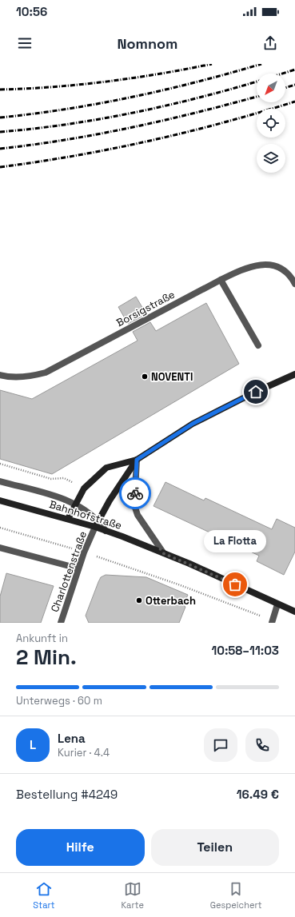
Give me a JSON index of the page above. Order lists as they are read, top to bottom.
{
  "streets": {
    "street": ["Borsigstraße", "Bahnhofstraße", "Charlottenstraße"]
  },
  "crossings": [
    ["Bahnhofstraße", "Charlottenstraße"]
  ],
  "places": ["NOVENTI", "La Flotta", "Otterbach"],
  "north": "bottom left",
  "page": {
    "status": "10:56",
    "header": "Nomnom",
    "bubble": "La Flotta",
    "heading": ["2 Min.", "Ankunft in", "10:58–11:03"],
    "panel": [
      "Lena",
      "Kurier · 4.4",
      "Bestellung #4249",
      "16.49 €"
    ],
    "bar": "Unterwegs · 60 m",
    "round": "L",
    "buttons": ["Hilfe", "Teilen"],
    "tabs": ["Start", "Karte", "Gespeichert"]
  }
}
